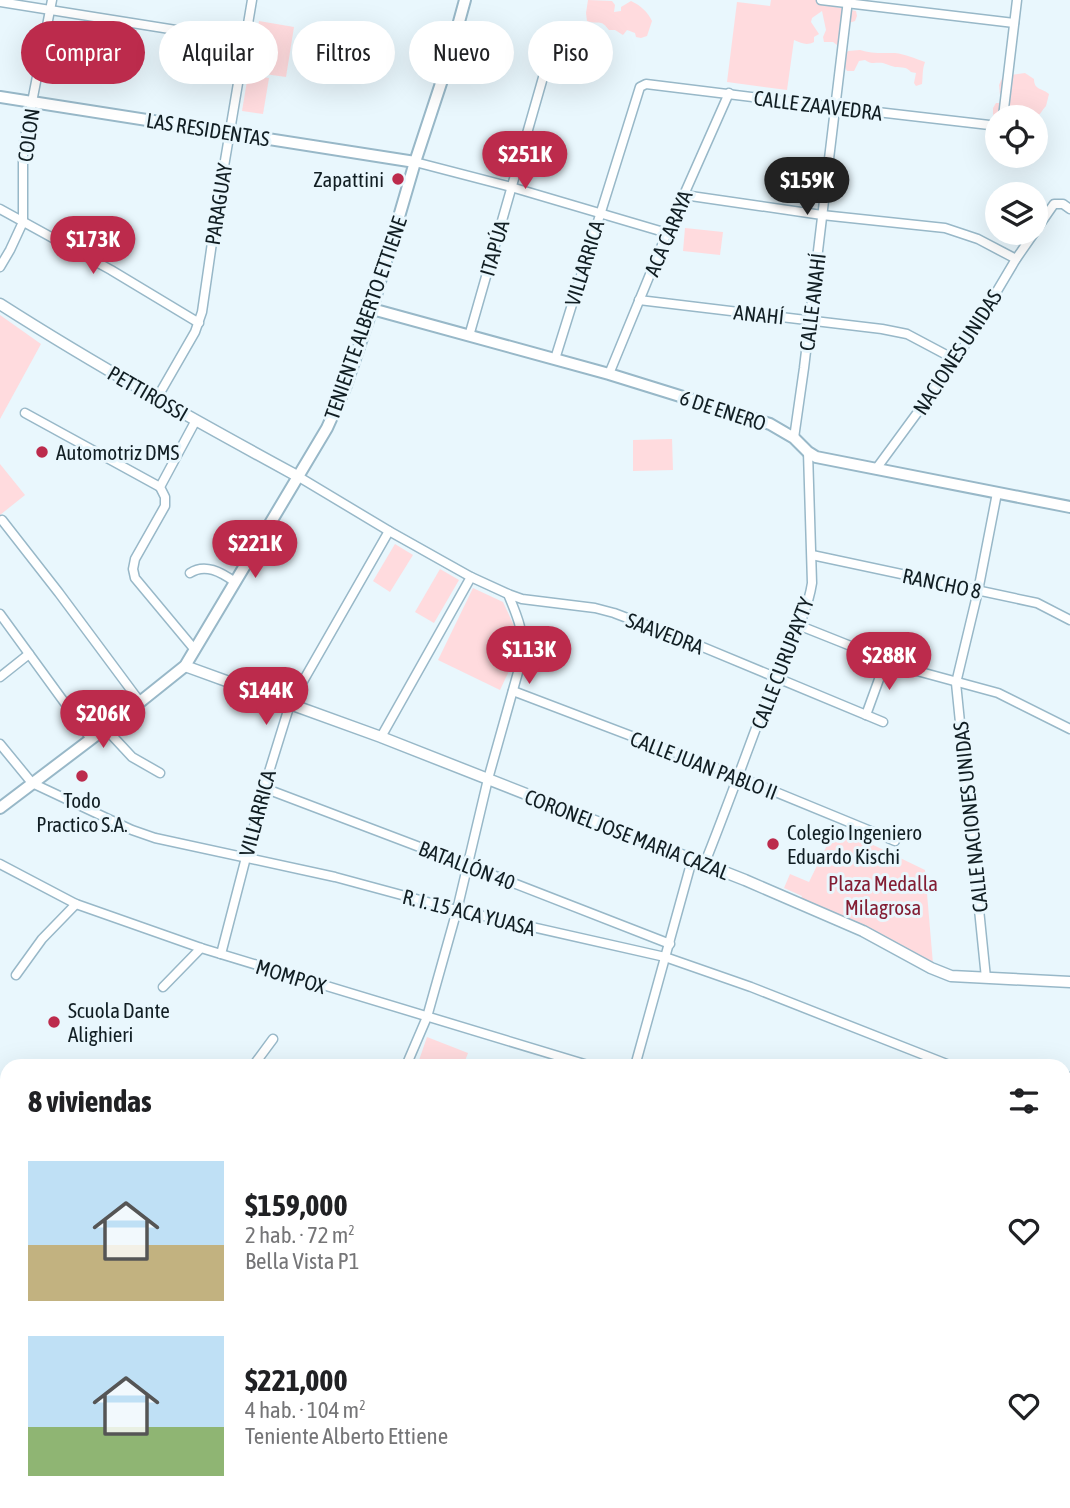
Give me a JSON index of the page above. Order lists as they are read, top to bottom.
{
  "streets": {
    "main road": ["LAS RESIDENTAS", "TENIENTE ALBERTO ETTIENE", "6 DE ENERO"],
    "street": [
      "CALLE ZAAVEDRA",
      "COLON",
      "PARAGUAY",
      "ACA CARAYA",
      "ITAPÚA",
      "VILLARRICA",
      "CALLE ANAHÍ",
      "ANAHÍ",
      "NACIONES UNIDAS",
      "PETTIROSSI",
      "RANCHO 8",
      "SAAVEDRA",
      "CALLE CURUPAYTY",
      "CALLE JUAN PABLO II",
      "CALLE NACIONES UNIDAS",
      "CORONEL JOSE MARIA CAZAL",
      "BATALLÓN 40",
      "R. I. 15 ACA YUASA",
      "MOMPOX"
    ]
  },
  "crossings": [
    ["CALLE ZAAVEDRA", "ACA CARAYA"],
    ["CALLE ZAAVEDRA", "VILLARRICA"],
    ["CALLE ZAAVEDRA", "CALLE ANAHÍ"],
    ["LAS RESIDENTAS", "COLON"],
    ["LAS RESIDENTAS", "PARAGUAY"],
    ["LAS RESIDENTAS", "TENIENTE ALBERTO ETTIENE"],
    ["PARAGUAY", "PETTIROSSI"],
    ["ACA CARAYA", "ANAHÍ"],
    ["ACA CARAYA", "6 DE ENERO"],
    ["ITAPÚA", "6 DE ENERO"],
    ["VILLARRICA", "6 DE ENERO"],
    ["VILLARRICA", "SAAVEDRA"],
    ["VILLARRICA", "CORONEL JOSE MARIA CAZAL"],
    ["VILLARRICA", "BATALLÓN 40"],
    ["VILLARRICA", "R. I. 15 ACA YUASA"],
    ["VILLARRICA", "MOMPOX"],
    ["CALLE ANAHÍ", "ANAHÍ"],
    ["CALLE ANAHÍ", "6 DE ENERO"],
    ["ANAHÍ", "NACIONES UNIDAS"],
    ["TENIENTE ALBERTO ETTIENE", "PETTIROSSI"],
    ["TENIENTE ALBERTO ETTIENE", "6 DE ENERO"],
    ["TENIENTE ALBERTO ETTIENE", "SAAVEDRA"],
    ["TENIENTE ALBERTO ETTIENE", "CORONEL JOSE MARIA CAZAL"],
    ["TENIENTE ALBERTO ETTIENE", "R. I. 15 ACA YUASA"],
    ["NACIONES UNIDAS", "6 DE ENERO"],
    ["PETTIROSSI", "SAAVEDRA"],
    ["6 DE ENERO", "CALLE CURUPAYTY"],
    ["6 DE ENERO", "CALLE NACIONES UNIDAS"],
    ["RANCHO 8", "CALLE CURUPAYTY"],
    ["RANCHO 8", "CALLE NACIONES UNIDAS"],
    ["SAAVEDRA", "CALLE CURUPAYTY"],
    ["CALLE CURUPAYTY", "CALLE JUAN PABLO II"],
    ["CALLE CURUPAYTY", "CORONEL JOSE MARIA CAZAL"],
    ["CALLE NACIONES UNIDAS", "CORONEL JOSE MARIA CAZAL"]
  ],
  "parks": ["Plaza Medalla Milagrosa"],
  "places": [
    "Zapattini",
    "Automotriz DMS",
    "Todo Practico S.A.",
    "Colegio Ingeniero Eduardo Kischi",
    "Scuola Dante Alighieri"
  ],
  "page": {
    "chip": [
      "Comprar",
      "Alquilar",
      "Filtros",
      "Nuevo",
      "Piso"
    ],
    "price": [
      "$251K",
      "$159K",
      "$173K",
      "$221K",
      "$113K",
      "$288K",
      "$144K",
      "$206K"
    ],
    "heading": "8 viviendas",
    "list": [
      {
        "name": "$159,000",
        "note": "2 hab. · 72 m² · Bella Vista P1"
      },
      {
        "name": "$221,000",
        "note": "4 hab. · 104 m² · Teniente Alberto Ettiene"
      }
    ]
  }
}
